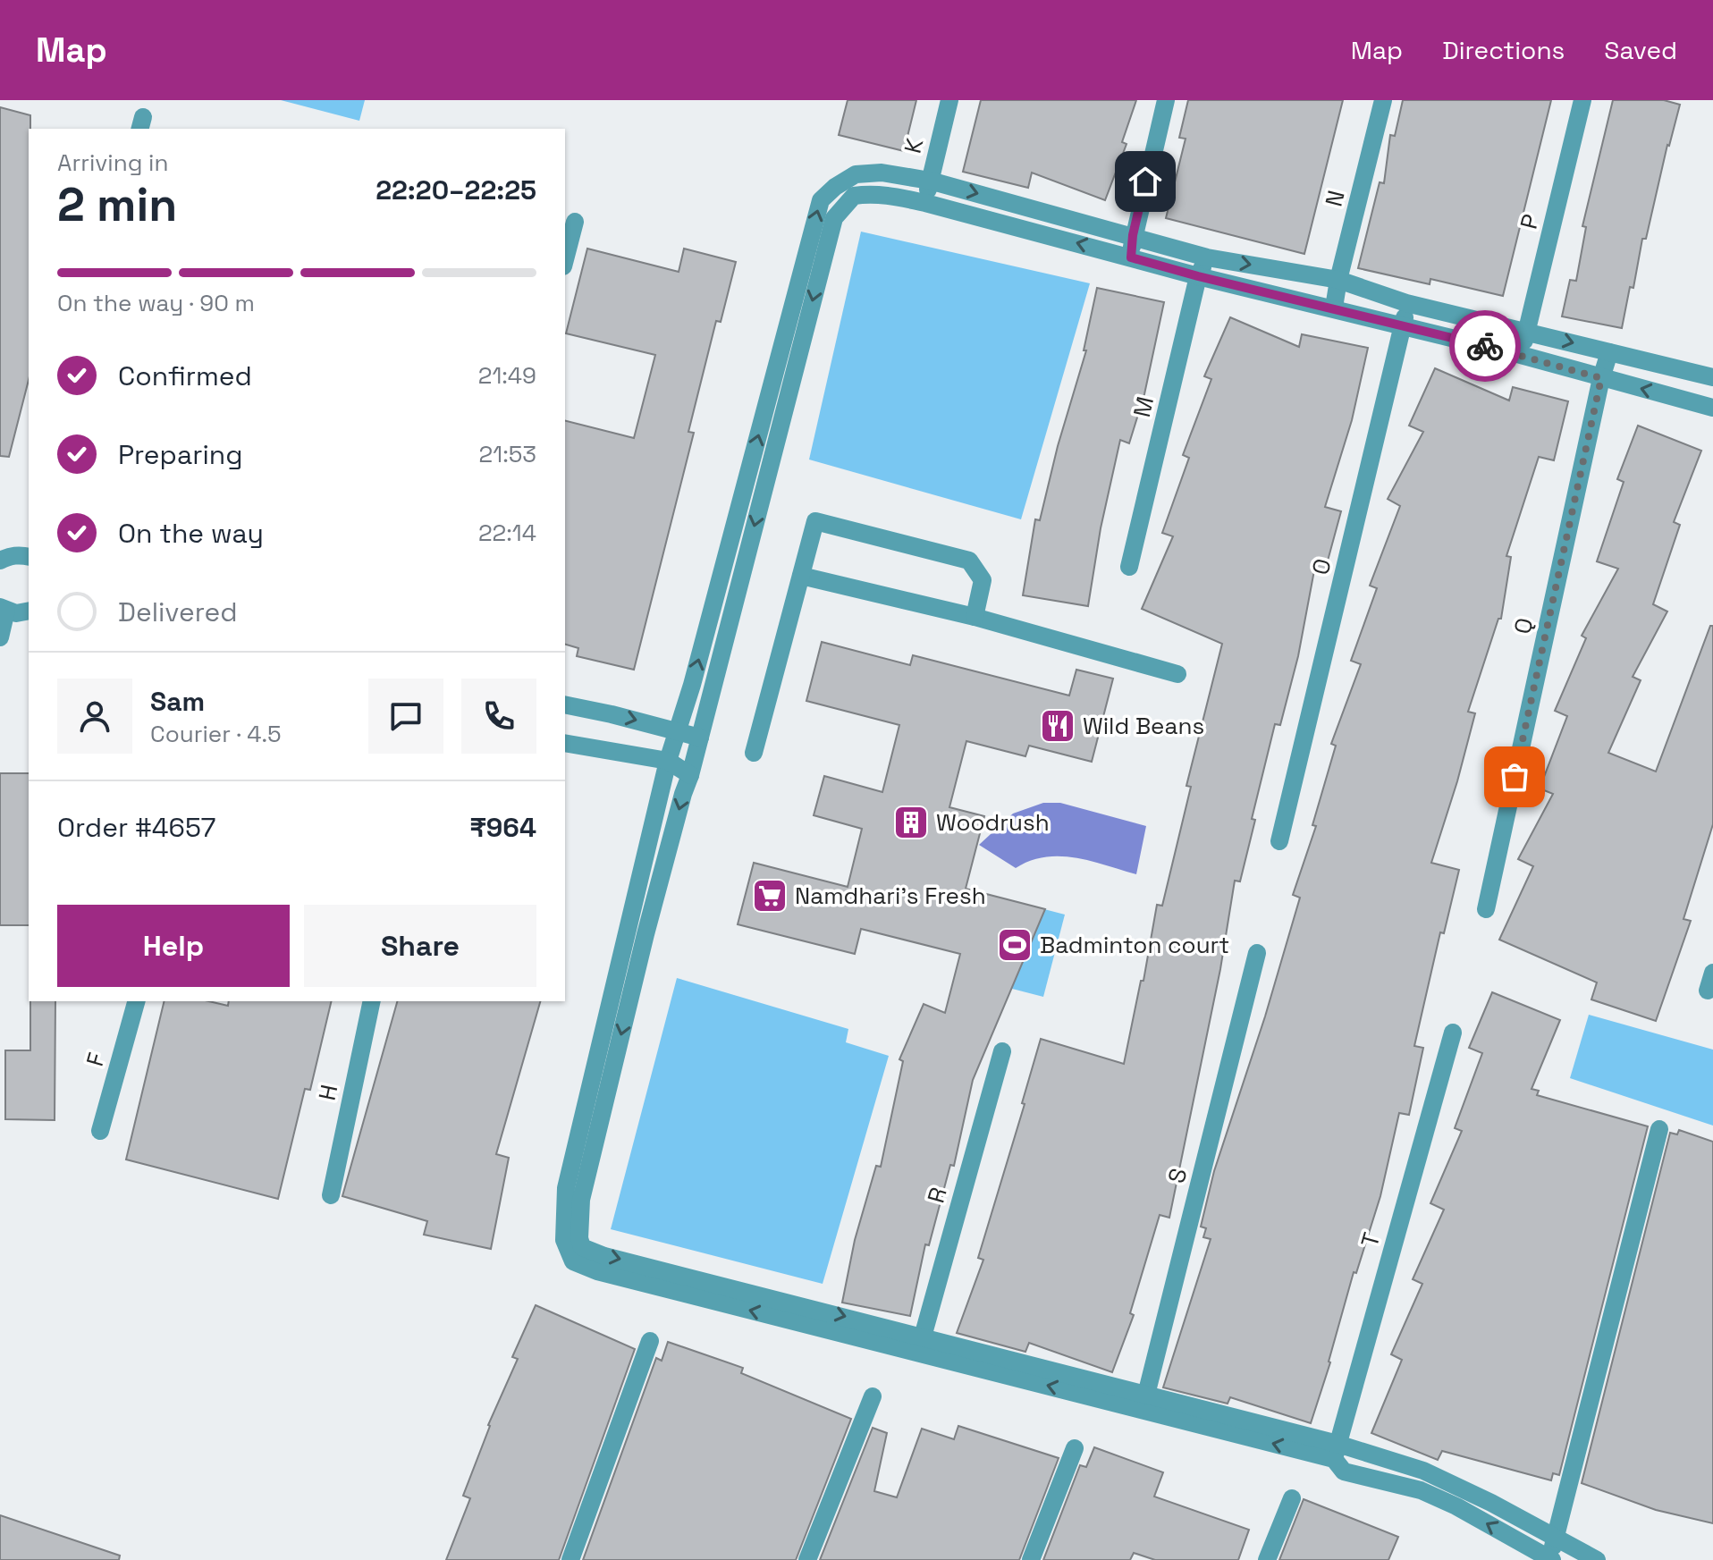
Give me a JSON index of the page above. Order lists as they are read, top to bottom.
{
  "streets": {
    "street": [
      "K",
      "N",
      "P",
      "M",
      "O",
      "Q",
      "F",
      "H",
      "S",
      "R",
      "T"
    ]
  },
  "places": {
    "restaurant": ["Wild Beans"],
    "building": ["Woodrush"],
    "supermarket": ["Namdhari's Fresh"],
    "sports": ["Badminton court"]
  },
  "page": {
    "header": "Map",
    "nav": ["Map", "Directions", "Saved"],
    "heading": ["2 min", "Arriving in", "22:20–22:25"],
    "panel": [
      "Sam",
      "Courier · 4.5",
      "Order #4657",
      "₹964"
    ],
    "bar": "On the way · 90 m",
    "list": [
      ["Confirmed", "21:49"],
      ["Preparing", "21:53"],
      ["On the way", "22:14"],
      "Delivered"
    ],
    "buttons": ["Help", "Share"]
  }
}
